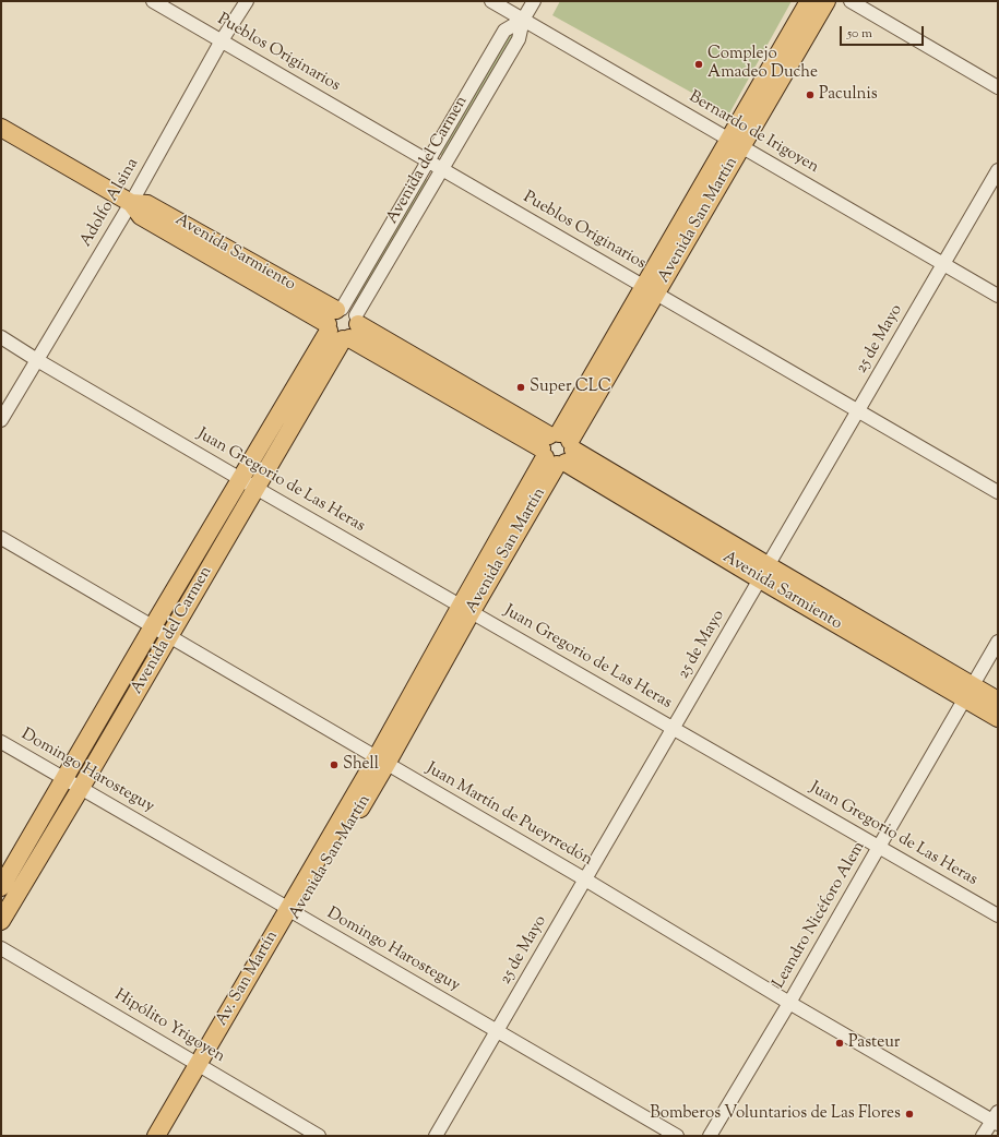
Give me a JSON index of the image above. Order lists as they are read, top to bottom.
{
  "streets": {
    "main road": ["Avenida del Carmen", "Avenida San Martín", "Avenida Sarmiento"],
    "street": [
      "Pueblos Originarios",
      "Bernardo de Irigoyen",
      "Adolfo Alsina",
      "25 de Mayo",
      "Juan Gregorio de Las Heras",
      "Domingo Harosteguy",
      "Juan Martín de Pueyrredón",
      "Leandro Nicéforo Alem",
      "Hipólito Yrigoyen"
    ]
  },
  "crossings": [
    ["Pueblos Originarios", "Avenida del Carmen"],
    ["Pueblos Originarios", "Adolfo Alsina"],
    ["Pueblos Originarios", "Avenida San Martín"],
    ["Pueblos Originarios", "25 de Mayo"],
    ["Bernardo de Irigoyen", "Avenida del Carmen"],
    ["Bernardo de Irigoyen", "Avenida San Martín"],
    ["Bernardo de Irigoyen", "25 de Mayo"],
    ["Avenida del Carmen", "Avenida Sarmiento"],
    ["Avenida del Carmen", "Juan Gregorio de Las Heras"],
    ["Avenida del Carmen", "Domingo Harosteguy"],
    ["Avenida del Carmen", "Juan Martín de Pueyrredón"],
    ["Adolfo Alsina", "Avenida Sarmiento"],
    ["Adolfo Alsina", "Juan Gregorio de Las Heras"],
    ["Avenida San Martín", "Avenida Sarmiento"],
    ["Avenida San Martín", "Juan Gregorio de Las Heras"],
    ["Avenida San Martín", "Domingo Harosteguy"],
    ["Avenida San Martín", "Juan Martín de Pueyrredón"],
    ["Avenida San Martín", "Hipólito Yrigoyen"],
    ["Avenida Sarmiento", "25 de Mayo"],
    ["Avenida Sarmiento", "Leandro Nicéforo Alem"],
    ["25 de Mayo", "Juan Gregorio de Las Heras"],
    ["25 de Mayo", "Domingo Harosteguy"],
    ["25 de Mayo", "Juan Martín de Pueyrredón"],
    ["Juan Gregorio de Las Heras", "Leandro Nicéforo Alem"],
    ["Juan Martín de Pueyrredón", "Leandro Nicéforo Alem"]
  ],
  "places": [
    "Complejo Amadeo Duche",
    "Paculnis",
    "Super CLC",
    "Shell",
    "Pasteur",
    "Bomberos Voluntarios de Las Flores"
  ],
  "scale_bar": "50 m"
}
